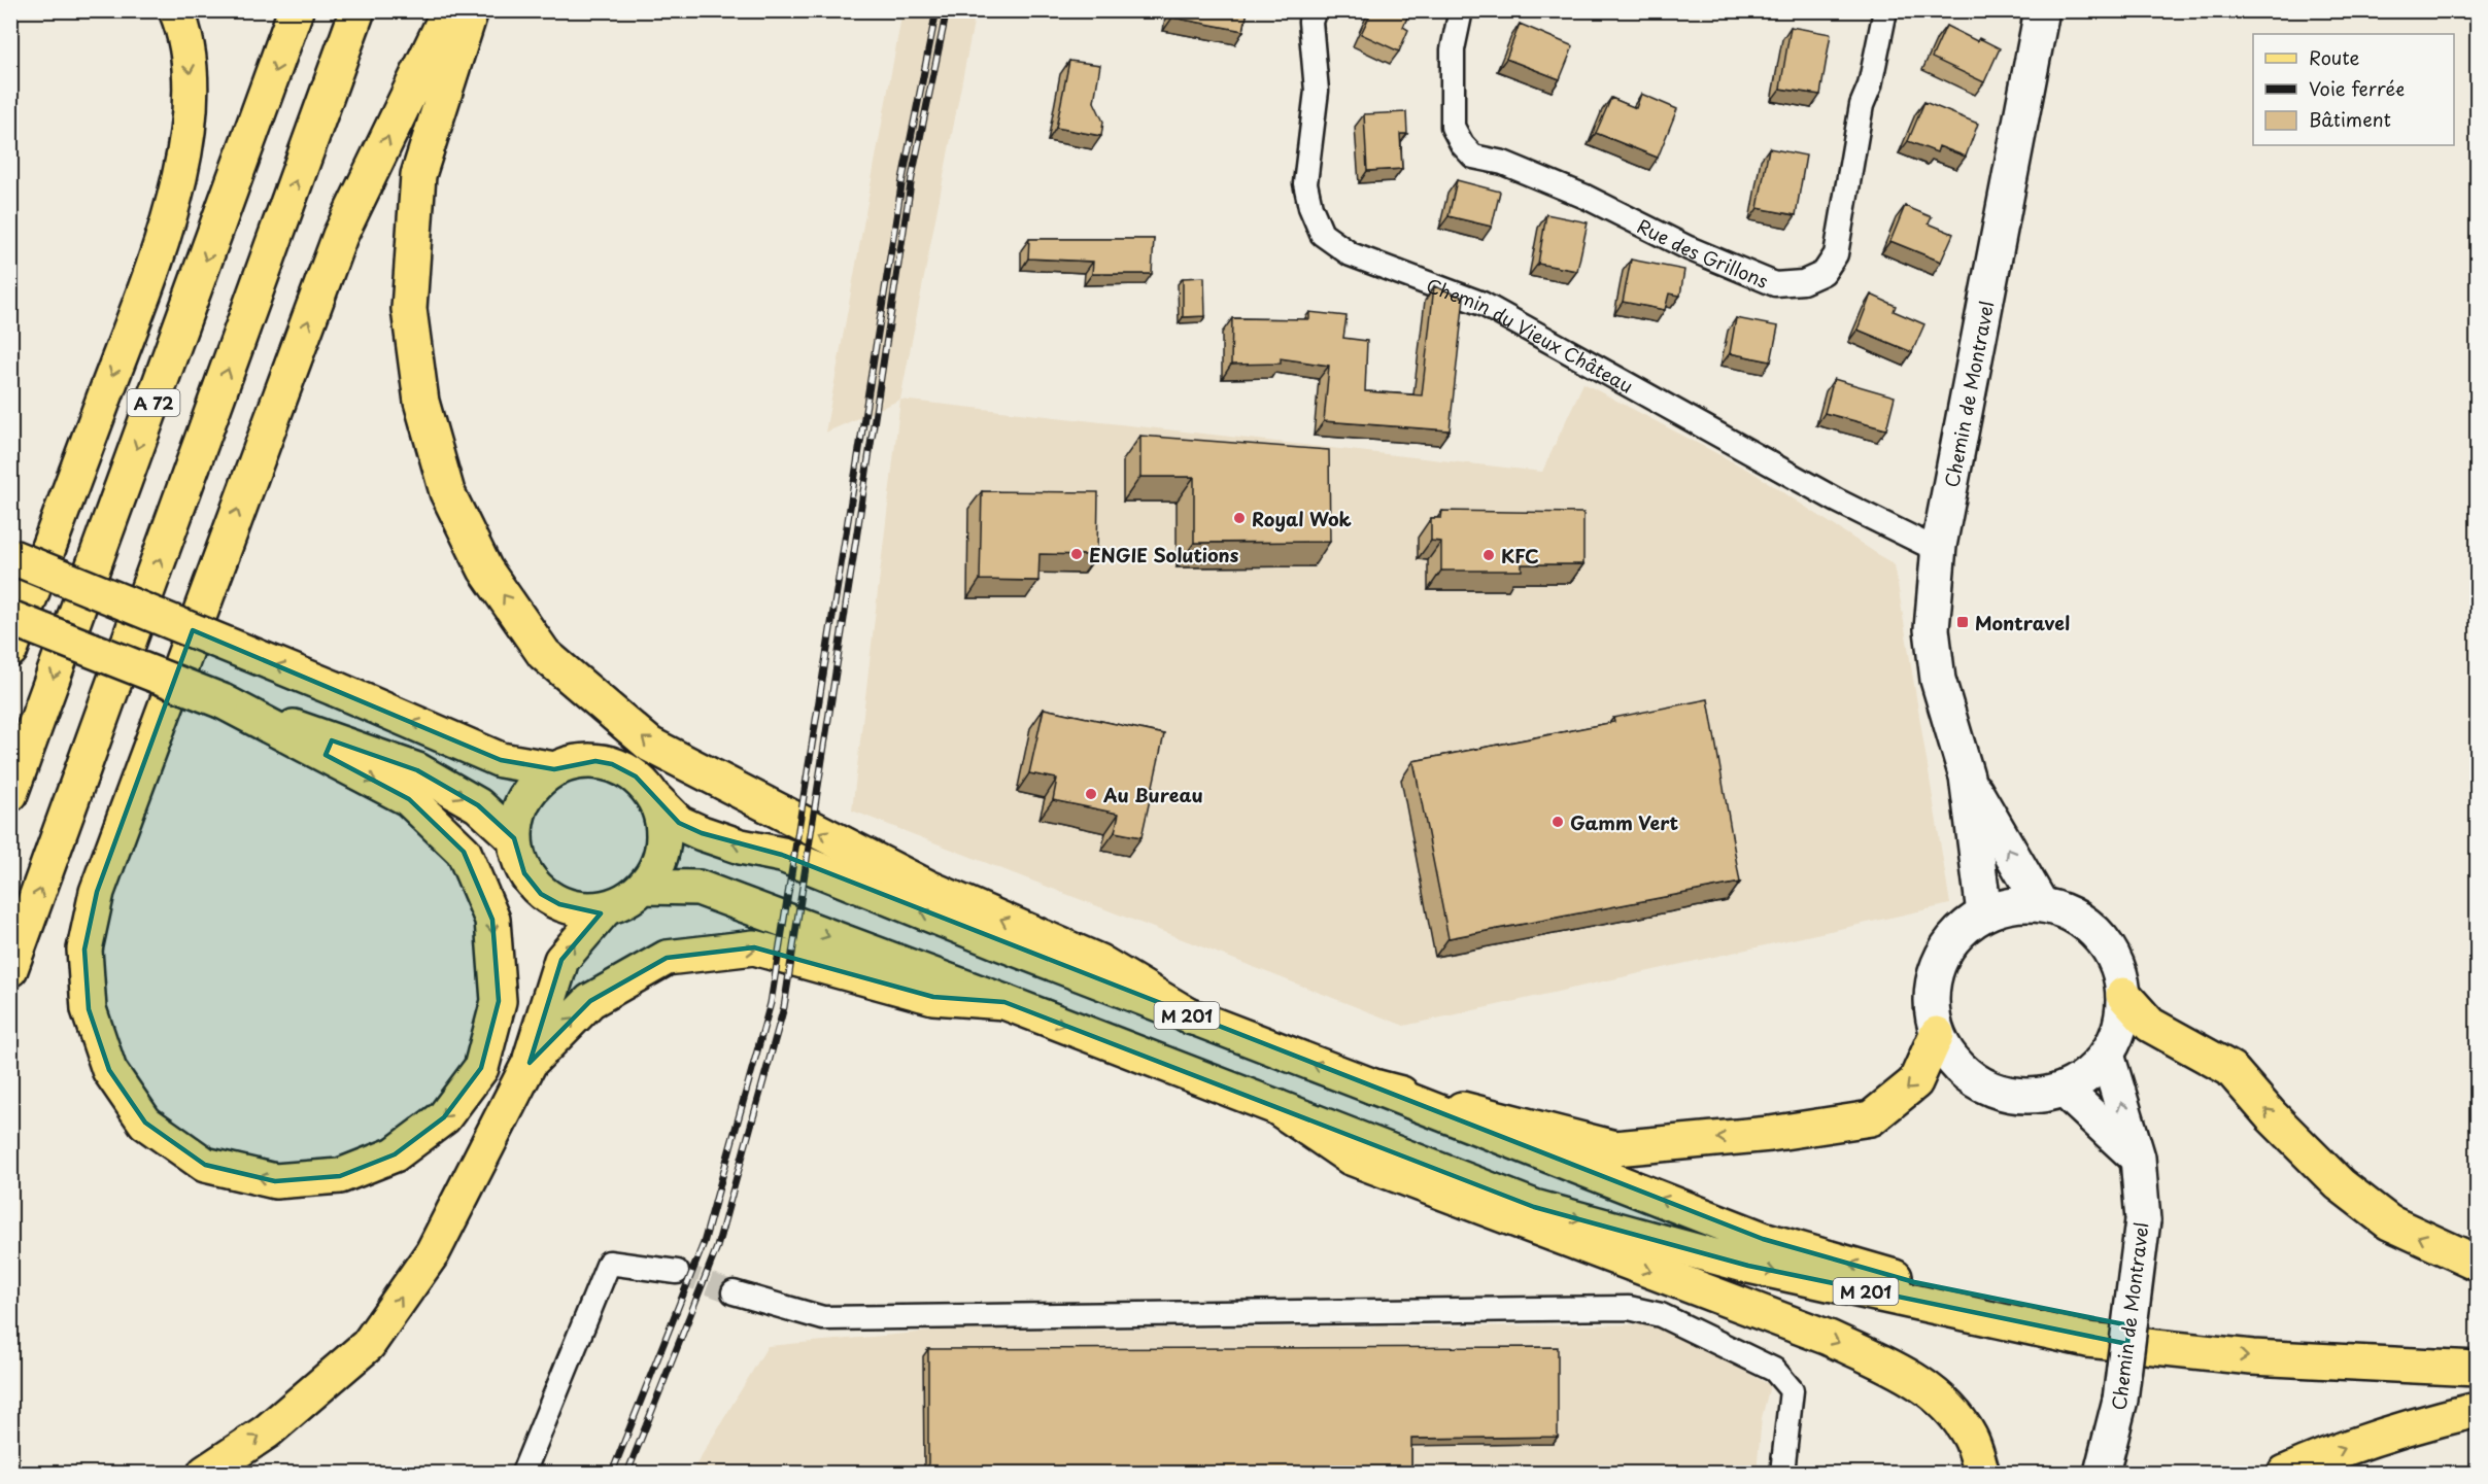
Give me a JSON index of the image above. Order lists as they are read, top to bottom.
{
  "streets": {
    "main road": ["A 72", "M 201"],
    "street": ["Rue des Grillons", "Chemin du Vieux Château", "Chemin de Montravel"]
  },
  "crossings": [
    ["Chemin du Vieux Château", "Chemin de Montravel"]
  ],
  "places": {
    "other": [
      "Royal Wok",
      "ENGIE Solutions",
      "KFC",
      "Au Bureau",
      "Gamm Vert"
    ],
    "transit": ["Montravel"]
  },
  "legend": ["Route", "Voie ferrée", "Bâtiment"]
}
